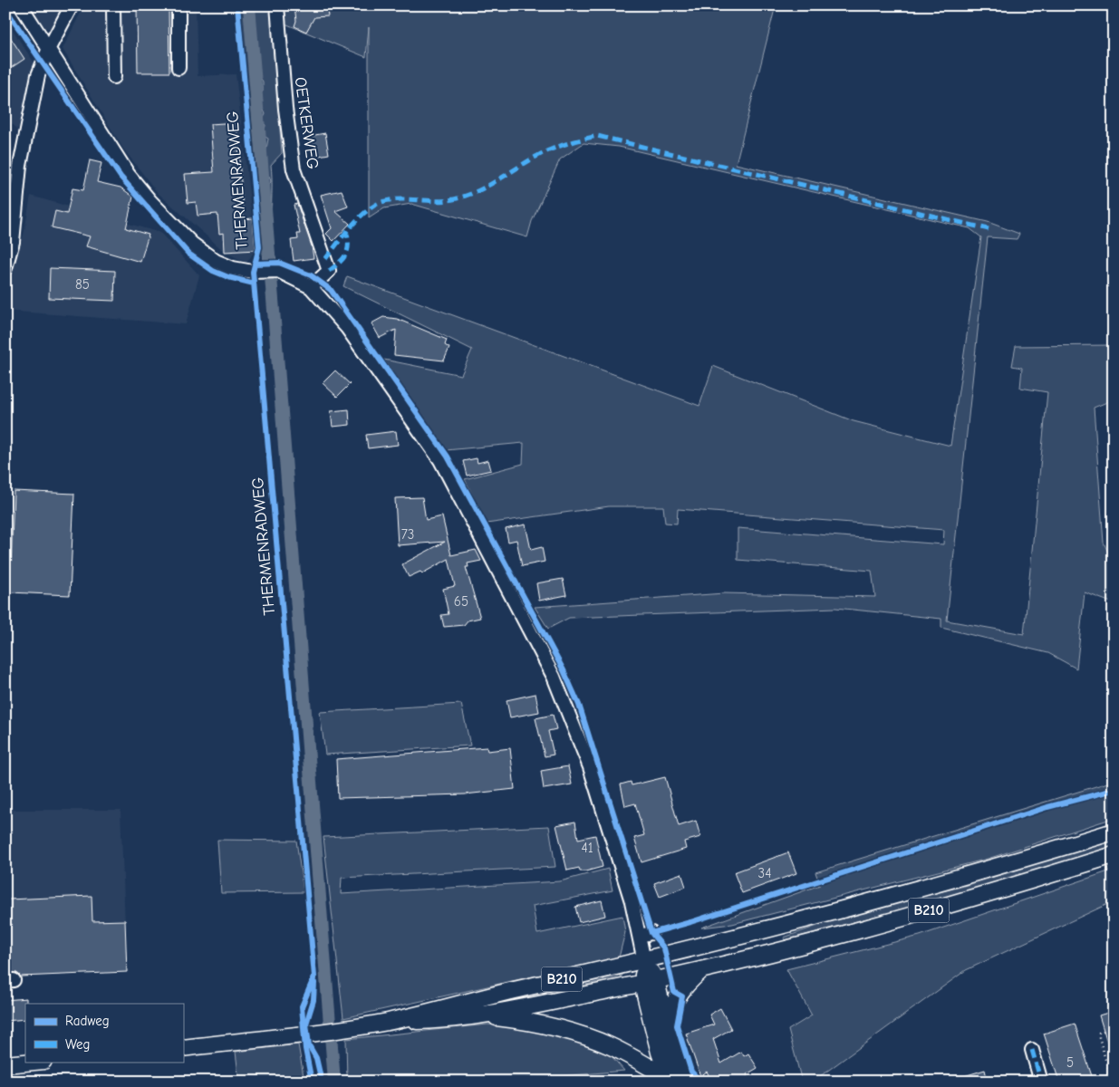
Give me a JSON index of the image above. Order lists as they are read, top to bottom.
{
  "streets": {
    "main road": ["B210"],
    "street": ["OETKERWEG"],
    "cycle path": ["THERMENRADWEG"]
  },
  "house_numbers": [
    "85",
    "73",
    "65",
    "41",
    "34",
    "5"
  ],
  "legend": ["Radweg", "Weg"]
}
